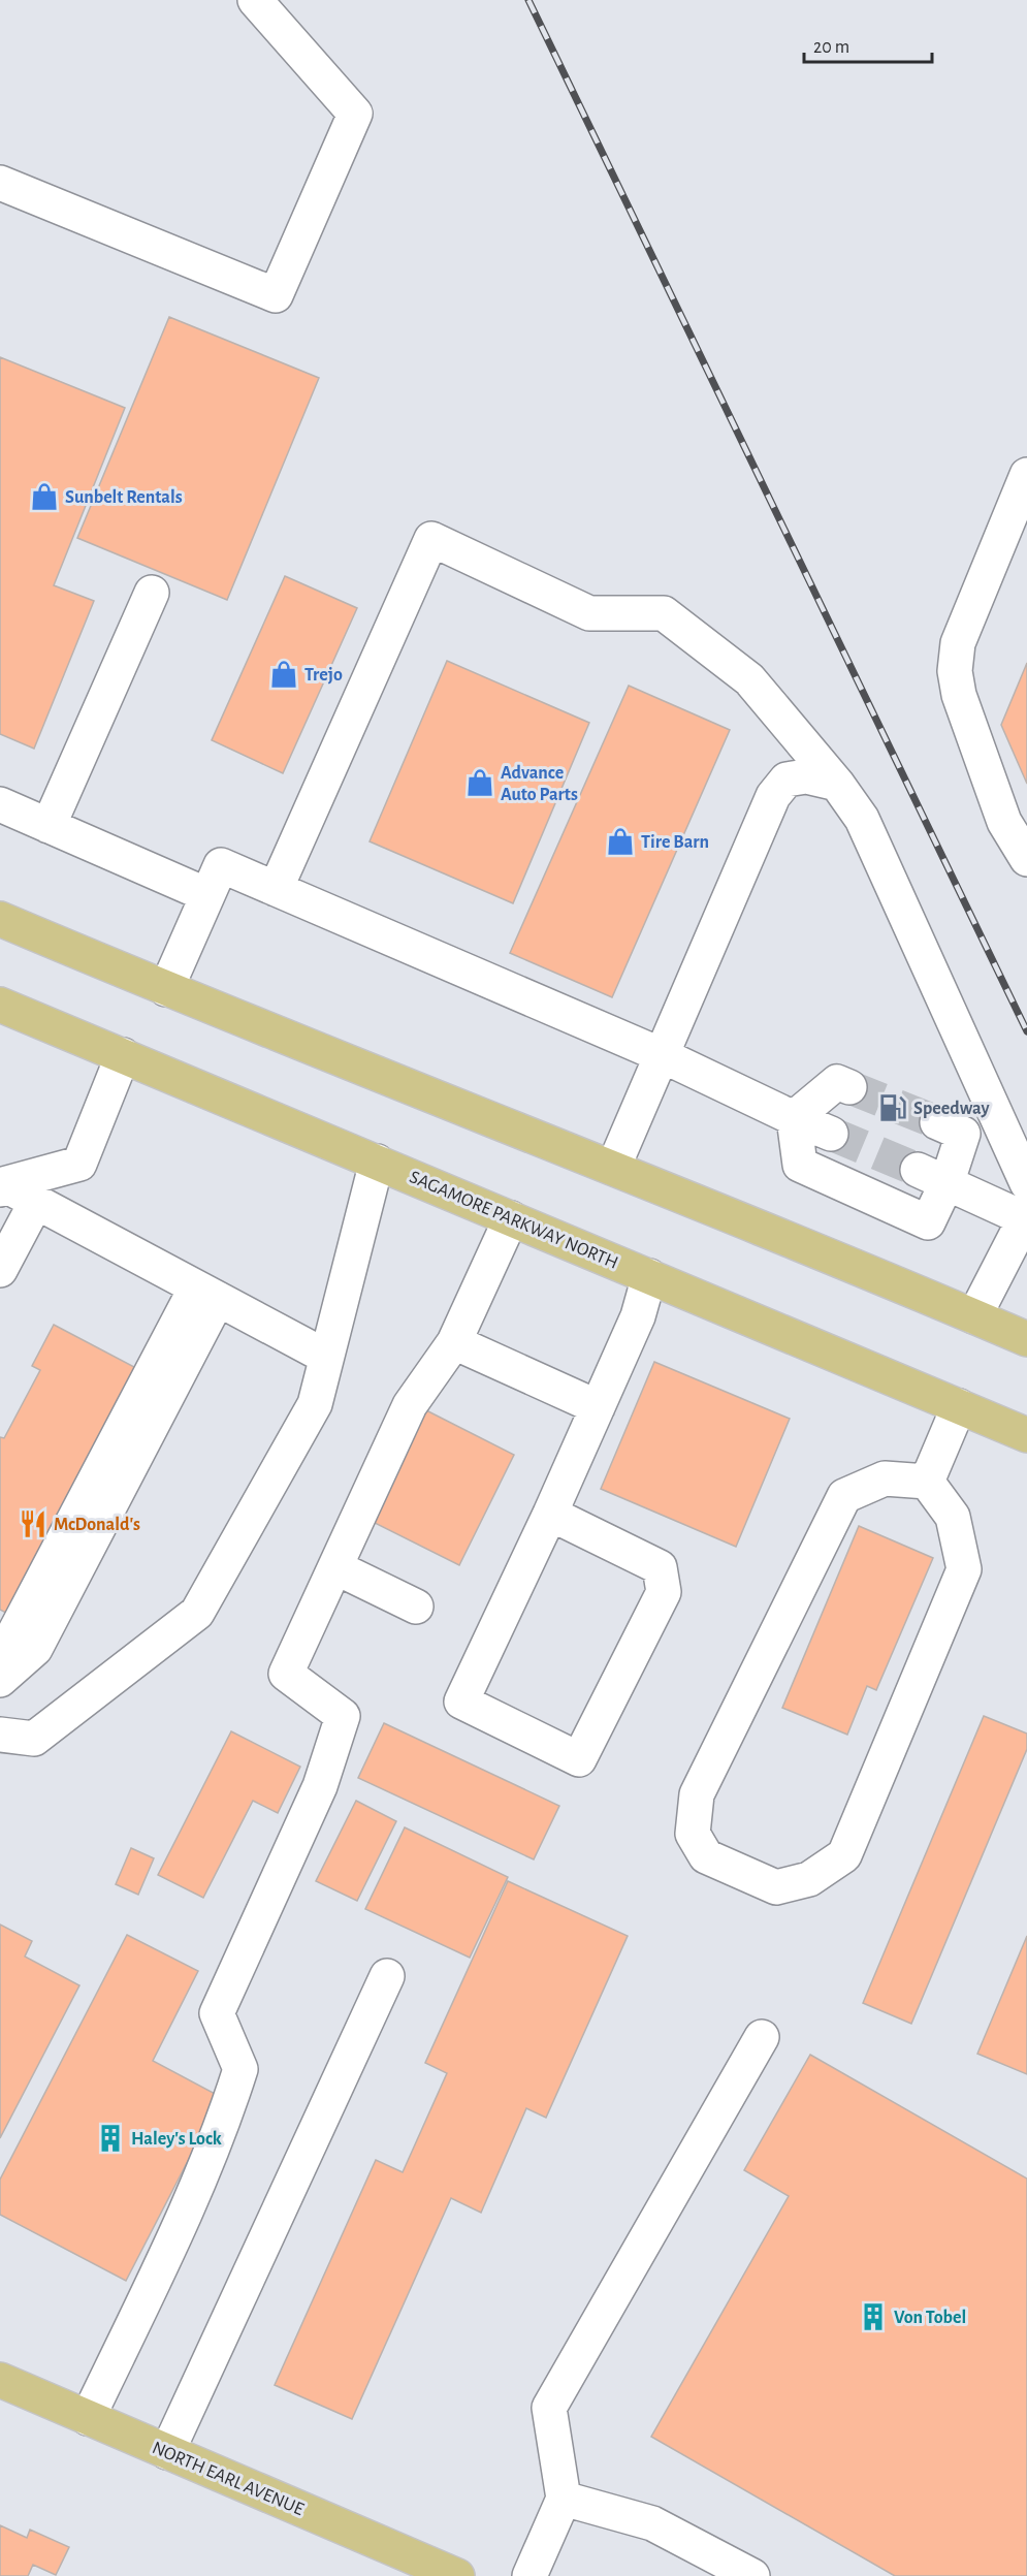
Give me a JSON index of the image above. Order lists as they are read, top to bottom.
{
  "streets": {
    "main road": ["SAGAMORE PARKWAY NORTH", "NORTH EARL AVENUE"]
  },
  "places": {
    "shop": [
      "Sunbelt Rentals",
      "Trejo",
      "Advance Auto Parts",
      "Tire Barn"
    ],
    "fuel station": ["Speedway"],
    "restaurant": ["McDonald's"],
    "building": ["Haley's Lock", "Von Tobel"]
  },
  "scale_bar": "20 m"
}
